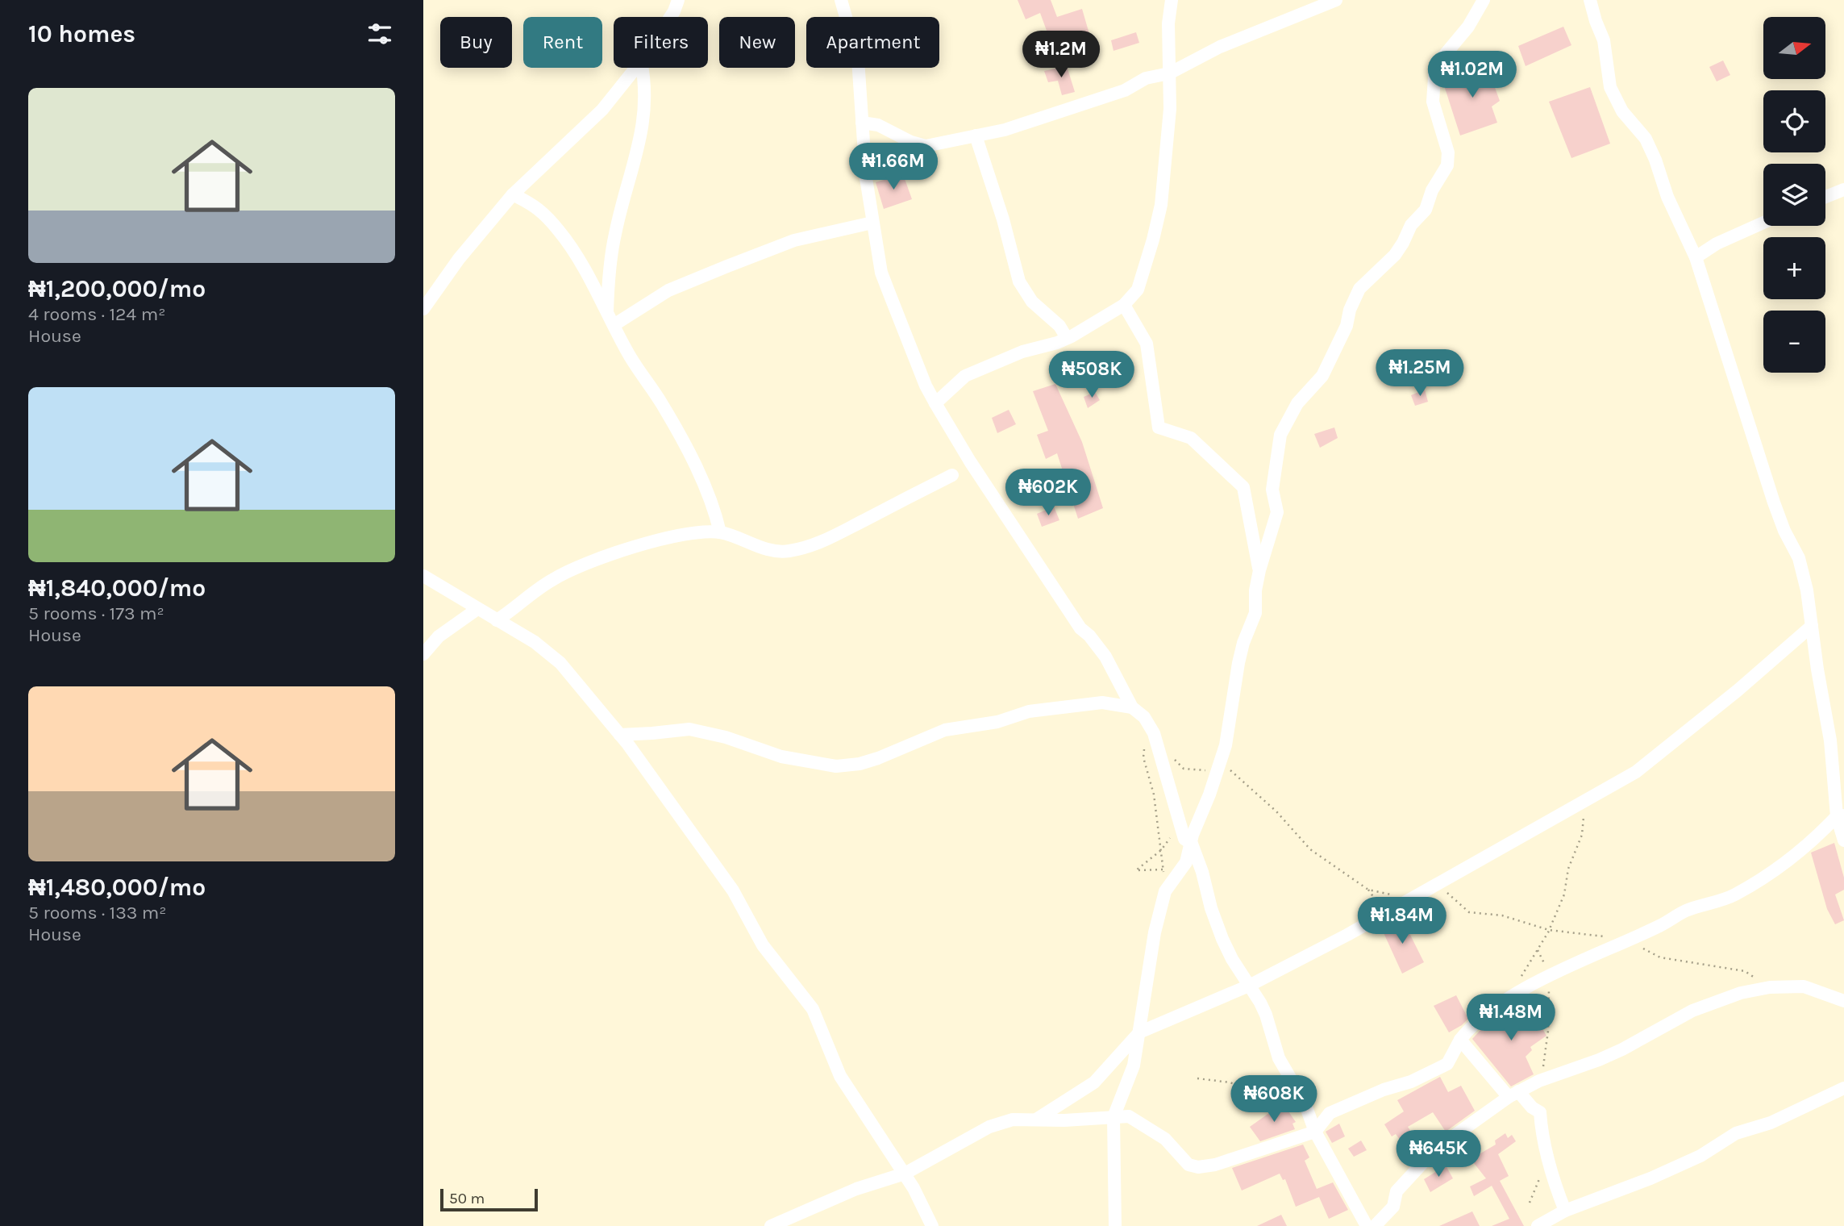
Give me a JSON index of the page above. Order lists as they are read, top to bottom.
{
  "scale_bar": "50 m",
  "north": "right",
  "page": {
    "heading": "10 homes",
    "map_buttons": ["+", "−"],
    "chip": [
      "Buy",
      "Rent",
      "Filters",
      "New",
      "Apartment"
    ],
    "price": [
      "₦1.2M",
      "₦1.02M",
      "₦1.66M",
      "₦1.25M",
      "₦508K",
      "₦602K",
      "₦1.84M",
      "₦1.48M",
      "₦608K",
      "₦645K"
    ],
    "list": [
      {
        "name": "₦1,200,000/mo",
        "note": "4 rooms · 124 m² · House"
      },
      {
        "name": "₦1,840,000/mo",
        "note": "5 rooms · 173 m² · House"
      },
      {
        "name": "₦1,480,000/mo",
        "note": "5 rooms · 133 m² · House"
      }
    ],
    "scale": "50 m"
  }
}
